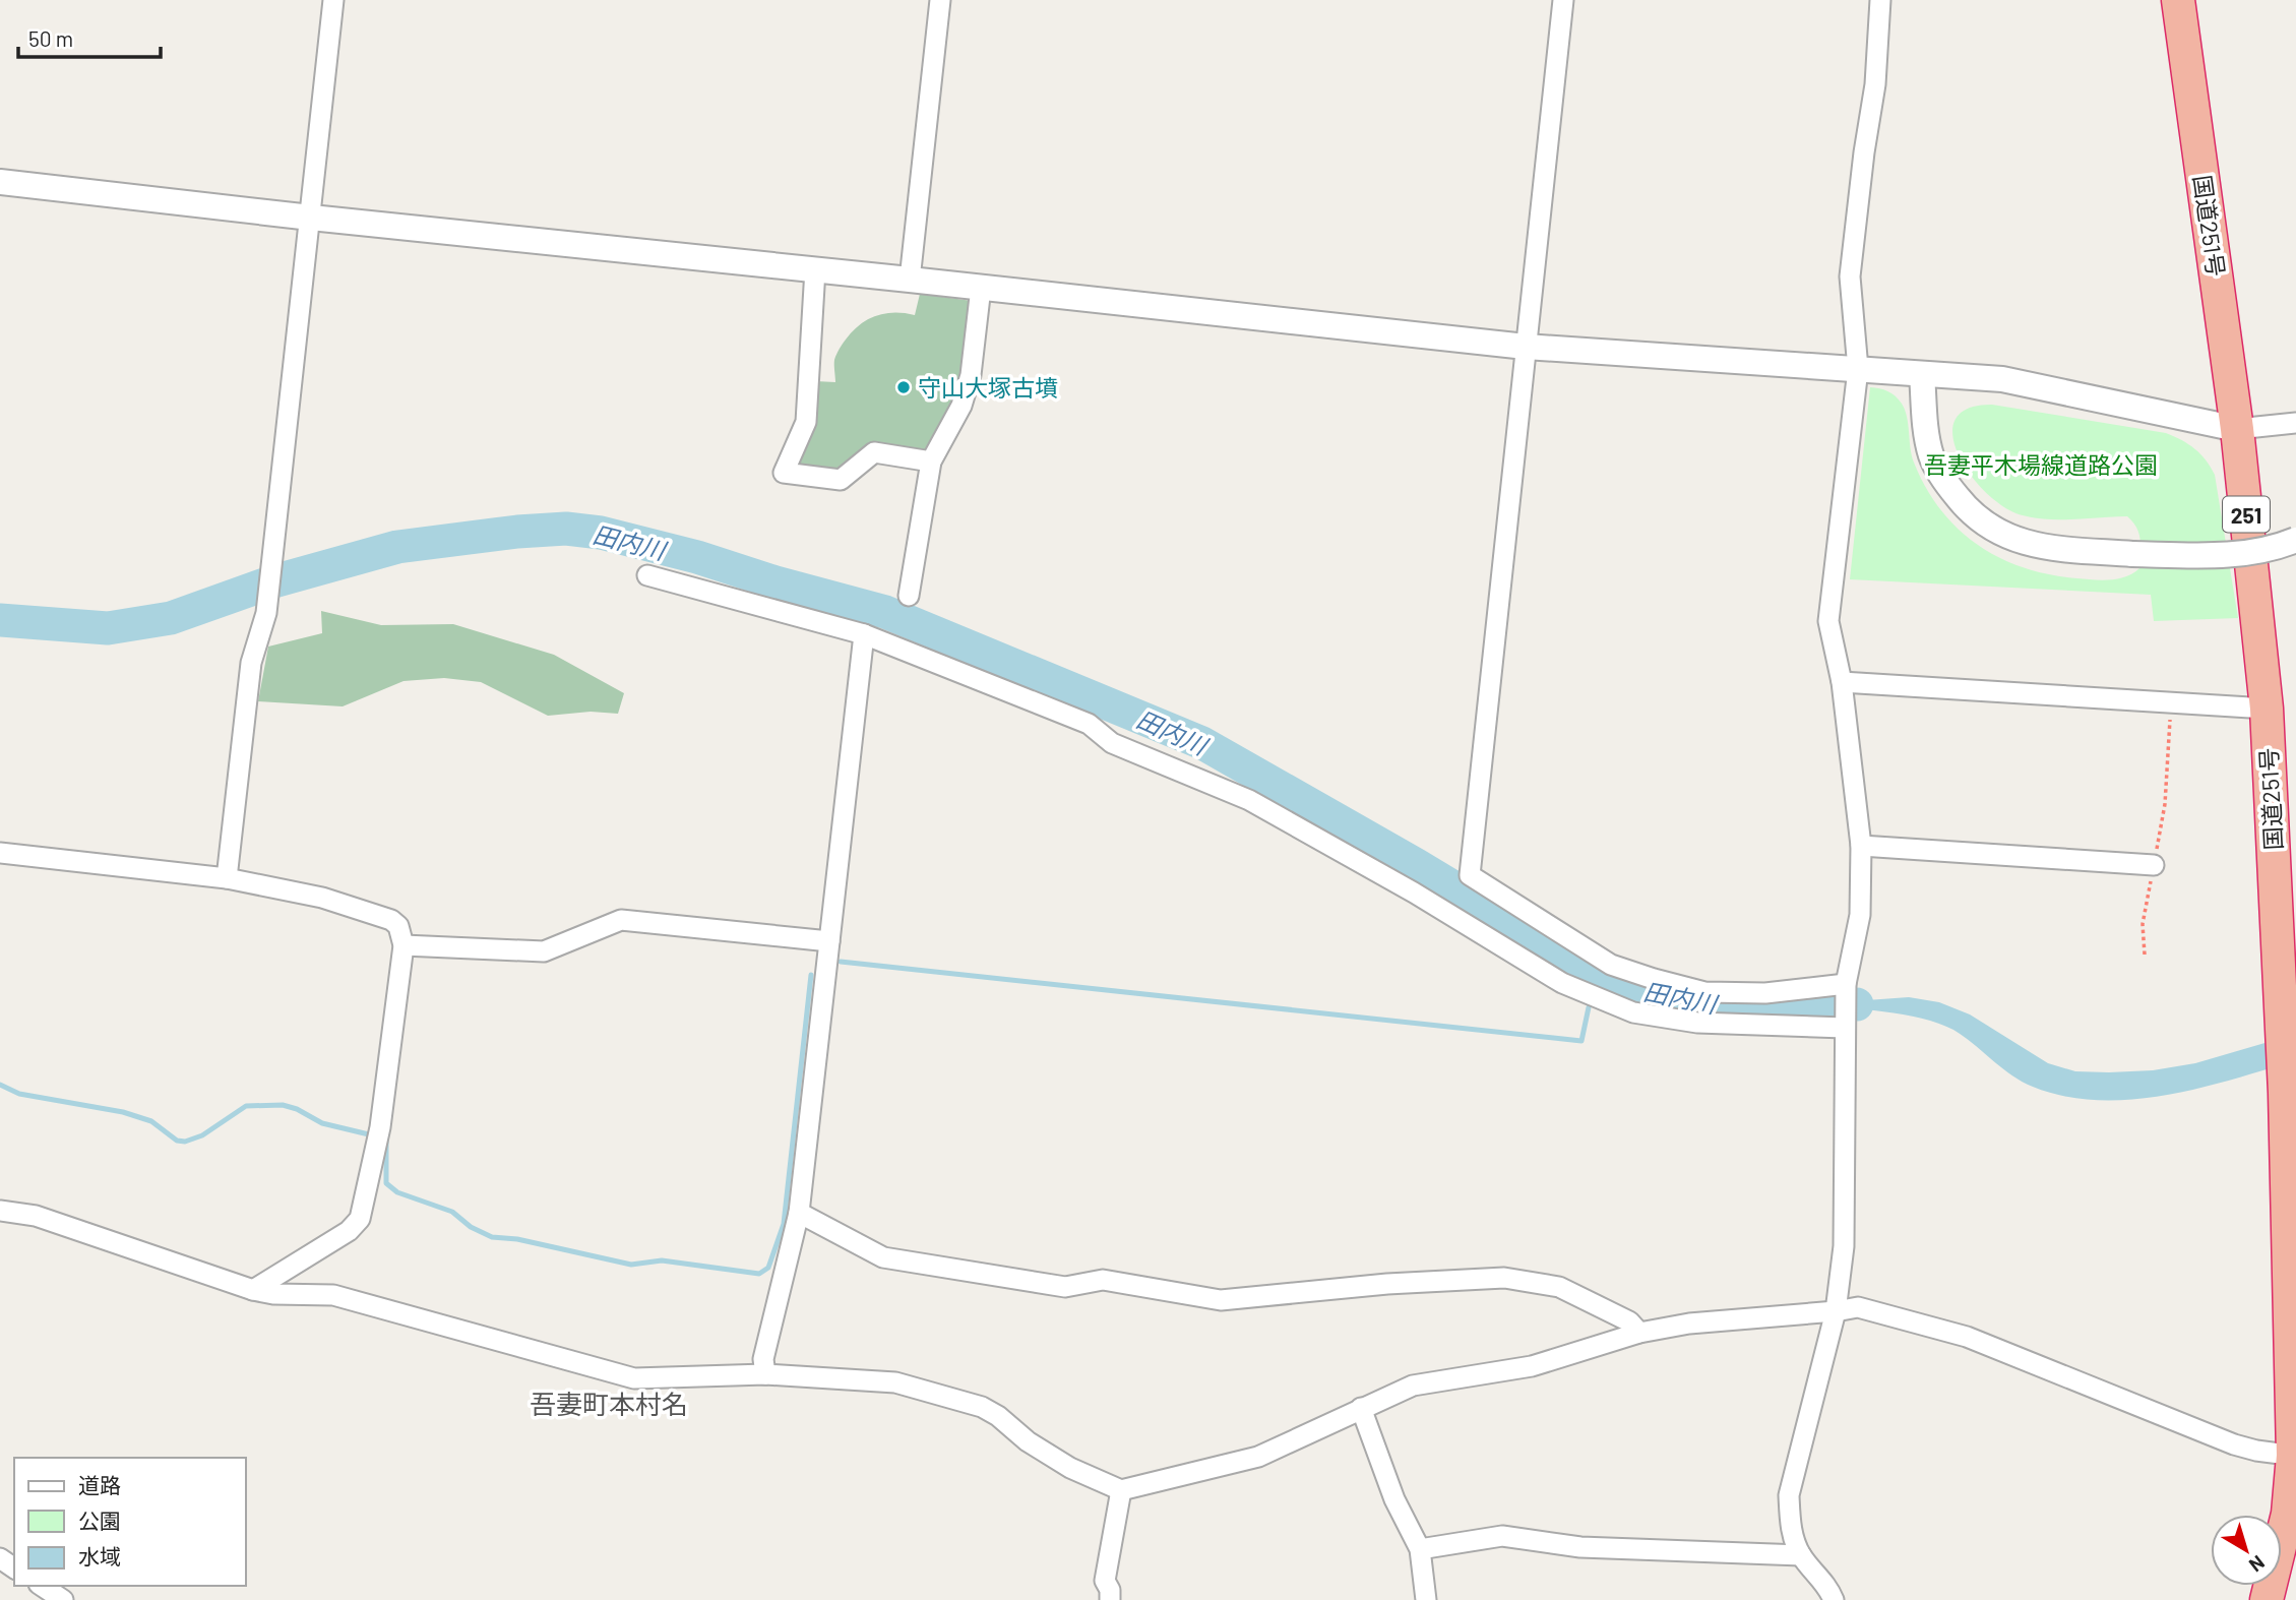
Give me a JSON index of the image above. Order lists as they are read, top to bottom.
{
  "streets": {
    "highway": ["国道251号", "251"]
  },
  "districts": ["吾妻町本村名"],
  "water": ["田内川"],
  "parks": ["吾妻平木場線道路公園"],
  "places": ["守山大塚古墳"],
  "legend": ["道路", "公園", "水域"],
  "scale_bar": "50 m",
  "north": "bottom right"
}
